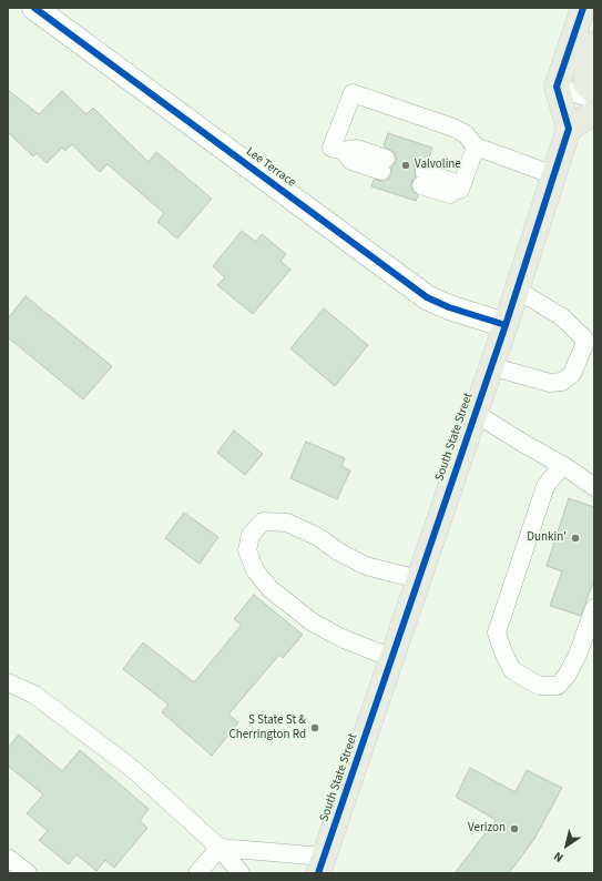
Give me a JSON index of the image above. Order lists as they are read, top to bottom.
{
  "streets": {
    "main road": ["South State Street"],
    "street": ["Lee Terrace"]
  },
  "crossings": [
    ["Lee Terrace", "South State Street"]
  ],
  "places": [
    "Valvoline",
    "Dunkin'",
    "S State St & Cherrington Rd",
    "Verizon"
  ],
  "north": "bottom left"
}
